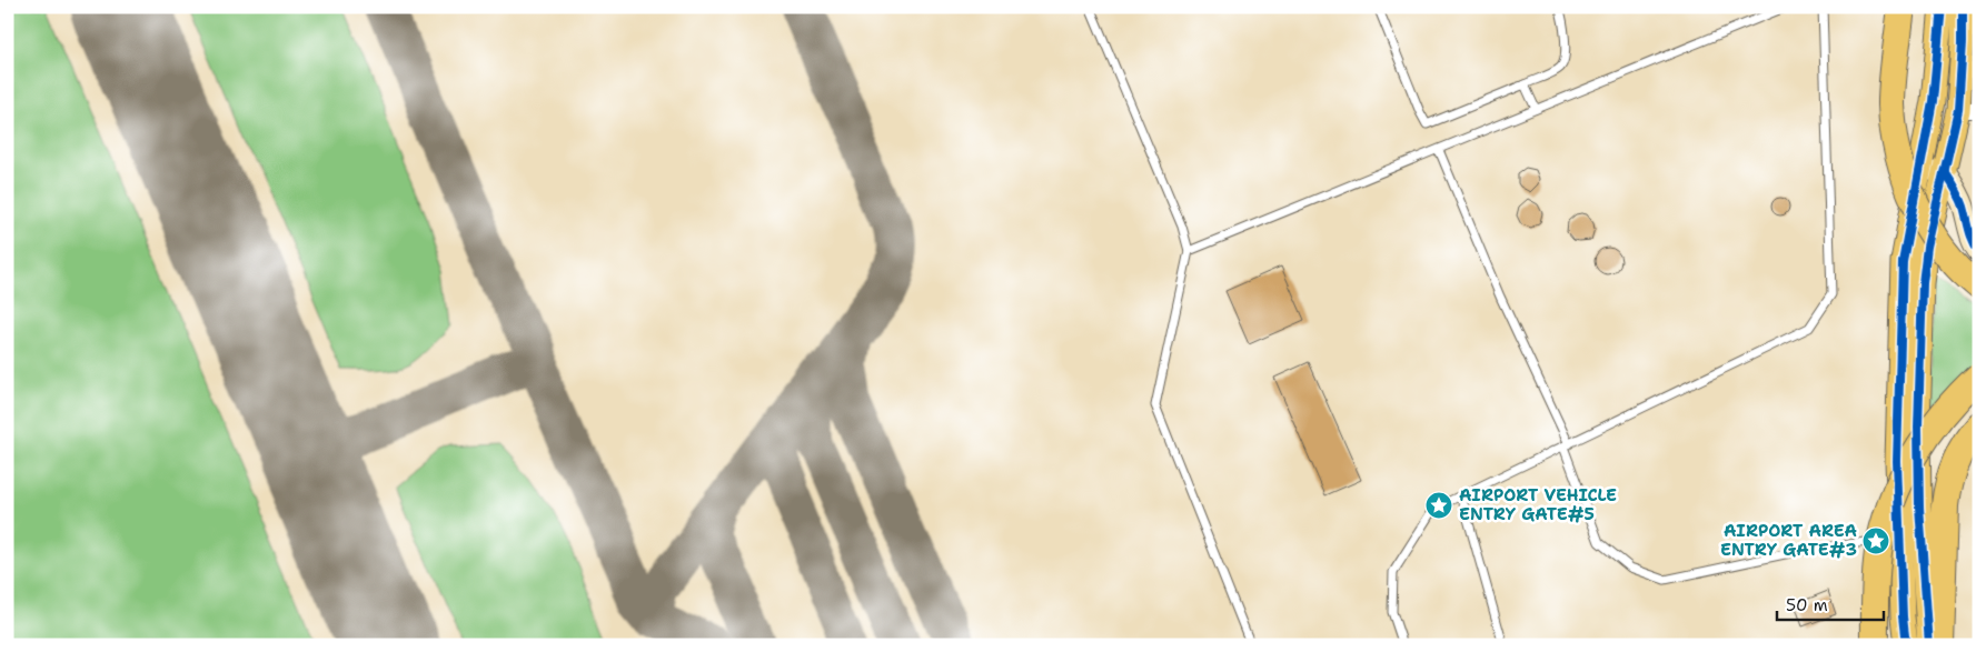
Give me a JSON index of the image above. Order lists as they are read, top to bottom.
{
  "places": {
    "place": ["AIRPORT VEHICLE ENTRY GATE#5", "AIRPORT AREA ENTRY GATE#3"]
  },
  "scale_bar": "50 m"
}
